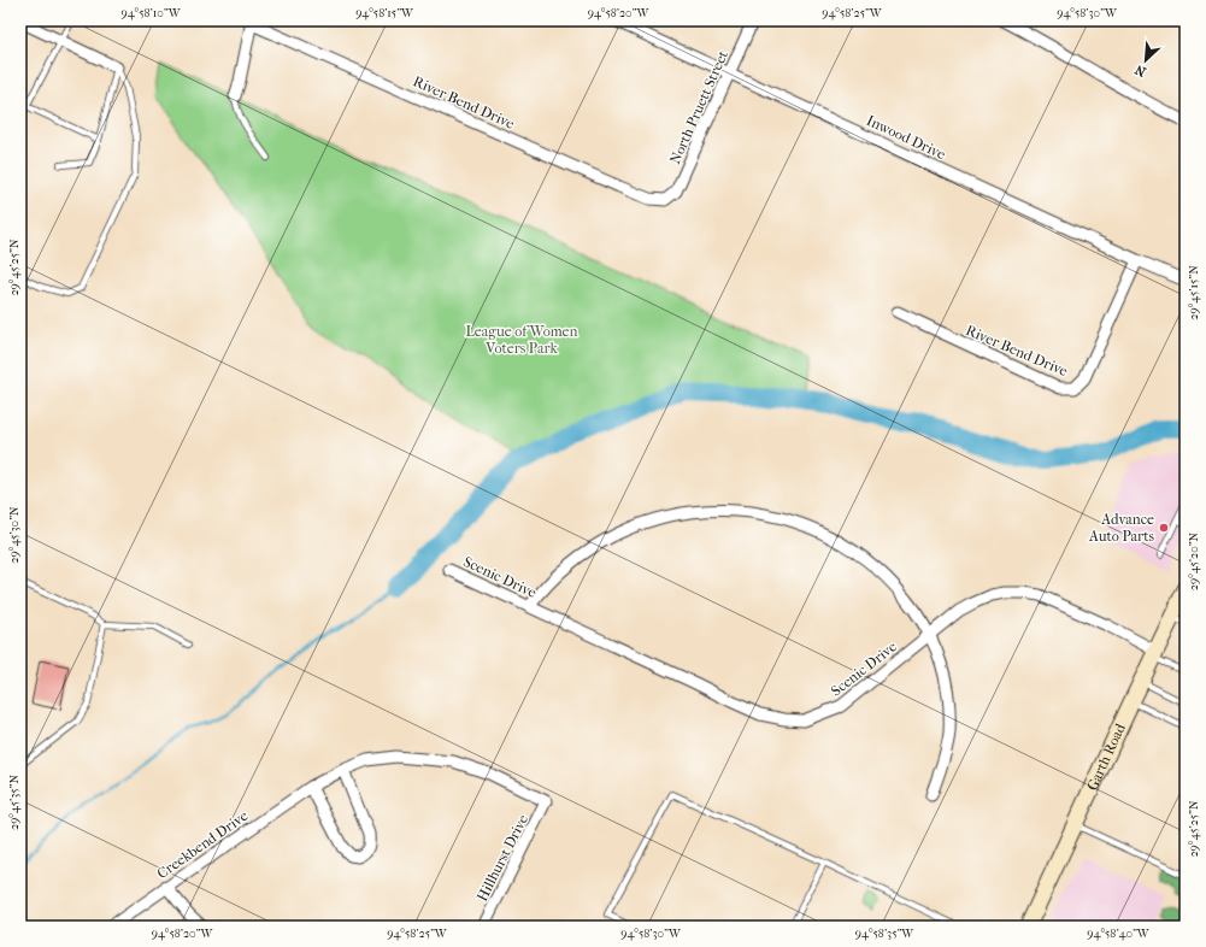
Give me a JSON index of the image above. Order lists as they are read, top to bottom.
{
  "streets": {
    "main road": ["Garth Road"],
    "street": [
      "River Bend Drive",
      "North Pruett Street",
      "Inwood Drive",
      "Scenic Drive",
      "Creekbend Drive",
      "Hillhurst Drive"
    ]
  },
  "crossings": [
    ["River Bend Drive", "North Pruett Street"],
    ["River Bend Drive", "Inwood Drive"],
    ["North Pruett Street", "Inwood Drive"],
    ["Scenic Drive", "Garth Road"],
    ["Creekbend Drive", "Hillhurst Drive"]
  ],
  "parks": ["League of Women Voters Park"],
  "places": ["Advance Auto Parts"],
  "north": "bottom left",
  "coordinates": [
    "94°58'10\"W",
    "94°58'15\"W",
    "94°58'20\"W",
    "94°58'25\"W",
    "94°58'30\"W",
    "29°45'25\"N",
    "29°45'15\"N",
    "29°45'30\"N",
    "29°45'20\"N",
    "29°45'35\"N",
    "94°58'35\"W",
    "94°58'40\"W"
  ]
}
